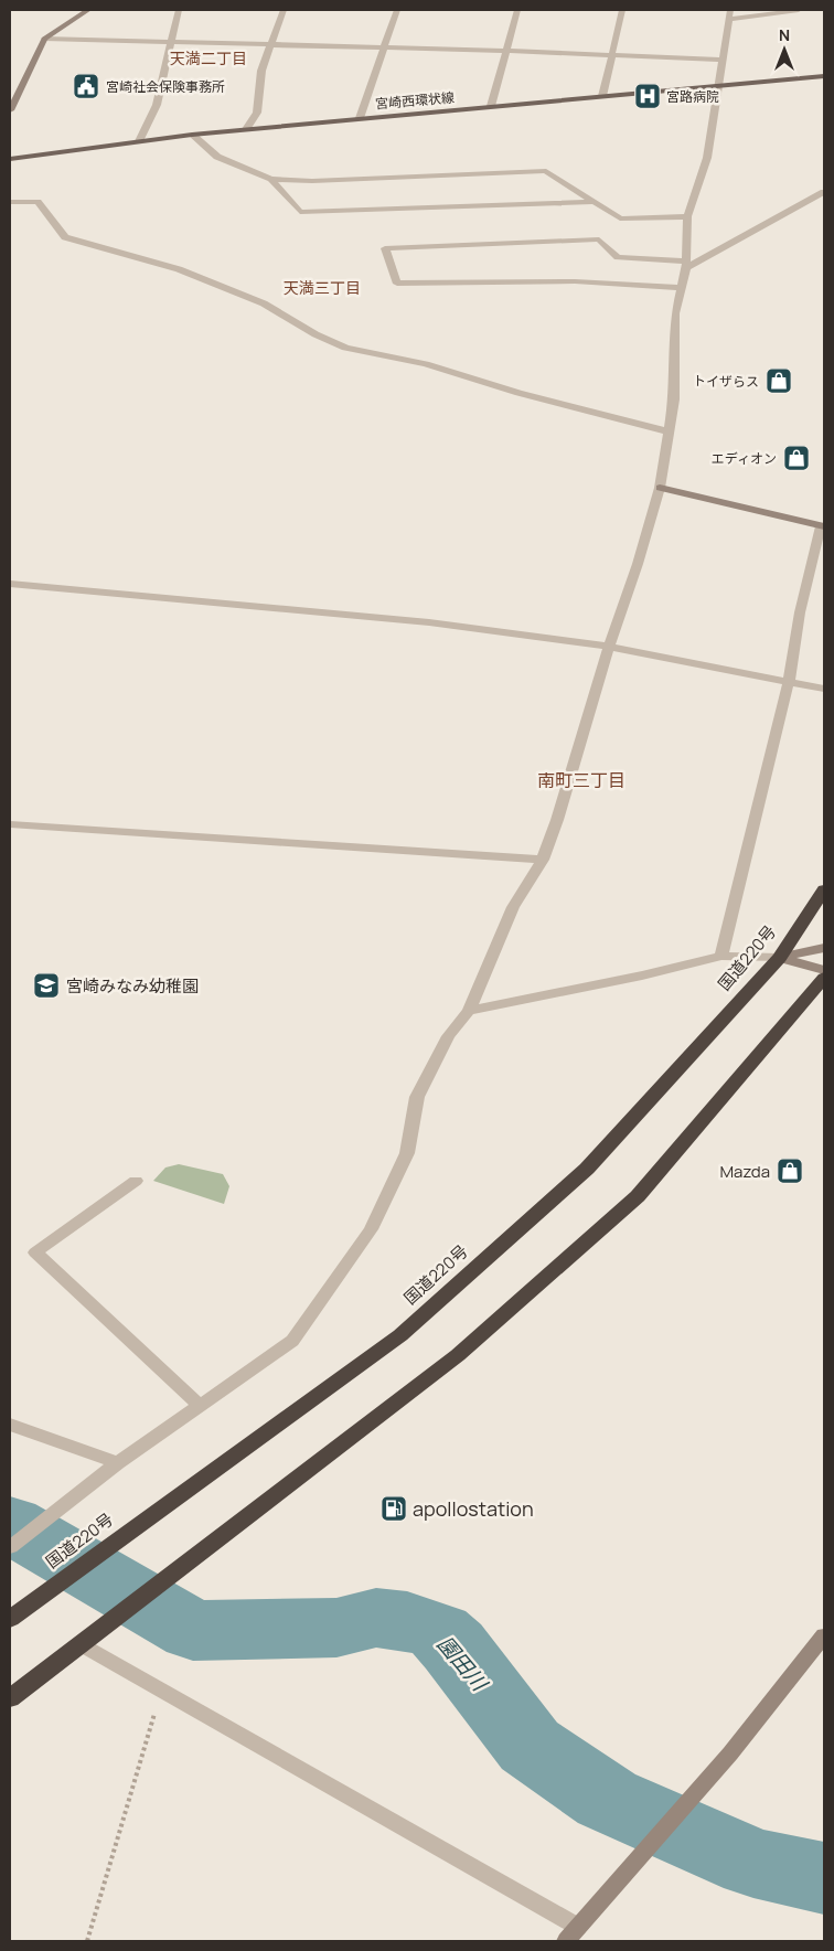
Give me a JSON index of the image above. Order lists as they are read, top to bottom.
{
  "streets": {
    "highway": ["国道220号"],
    "main road": ["宮崎西環状線"]
  },
  "districts": ["天満二丁目", "天満三丁目", "南町三丁目"],
  "water": ["園田川"],
  "places": {
    "public building": ["宮崎社会保険事務所"],
    "hospital": ["宮路病院"],
    "shop": ["トイザらス", "エディオン", "Mazda"],
    "school or university": ["宮崎みなみ幼稚園"],
    "fuel station": ["apollostation"]
  },
  "north": "top"
}
